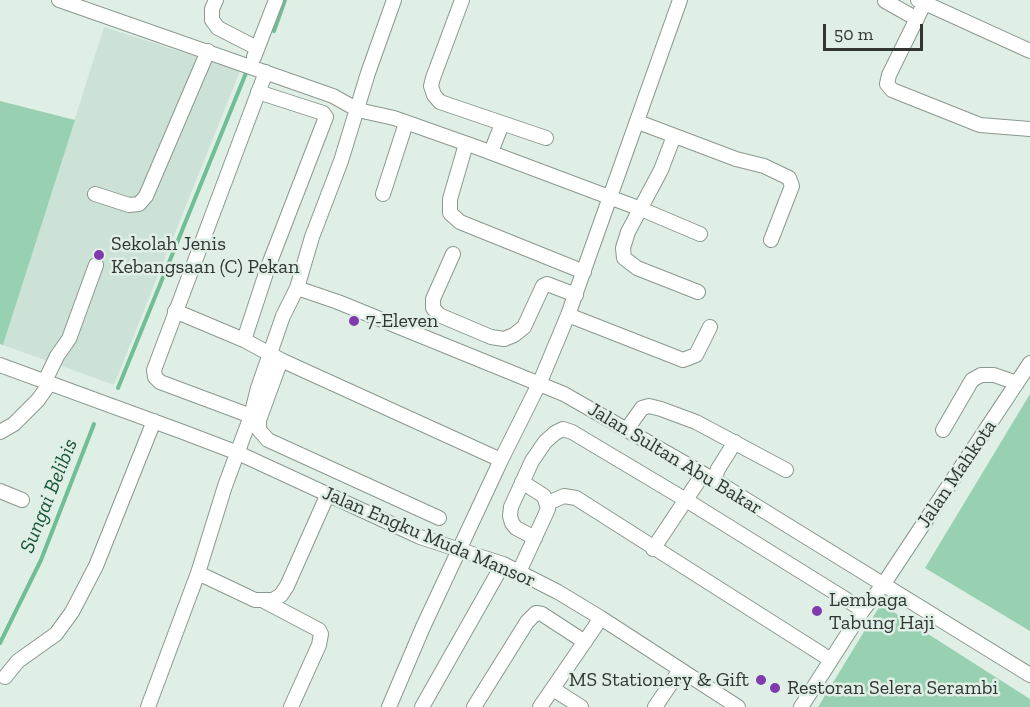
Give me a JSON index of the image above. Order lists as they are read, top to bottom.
{
  "streets": {
    "street": ["Jalan Sultan Abu Bakar", "Jalan Mahkota", "Jalan Engku Muda Mansor"]
  },
  "crossings": [
    ["Jalan Sultan Abu Bakar", "Jalan Mahkota"]
  ],
  "water": ["Sungai Belibis"],
  "places": [
    "Sekolah Jenis Kebangsaan (C) Pekan",
    "7-Eleven",
    "Lembaga Tabung Haji",
    "MS Stationery & Gift",
    "Restoran Selera Serambi"
  ],
  "scale_bar": "50 m"
}
